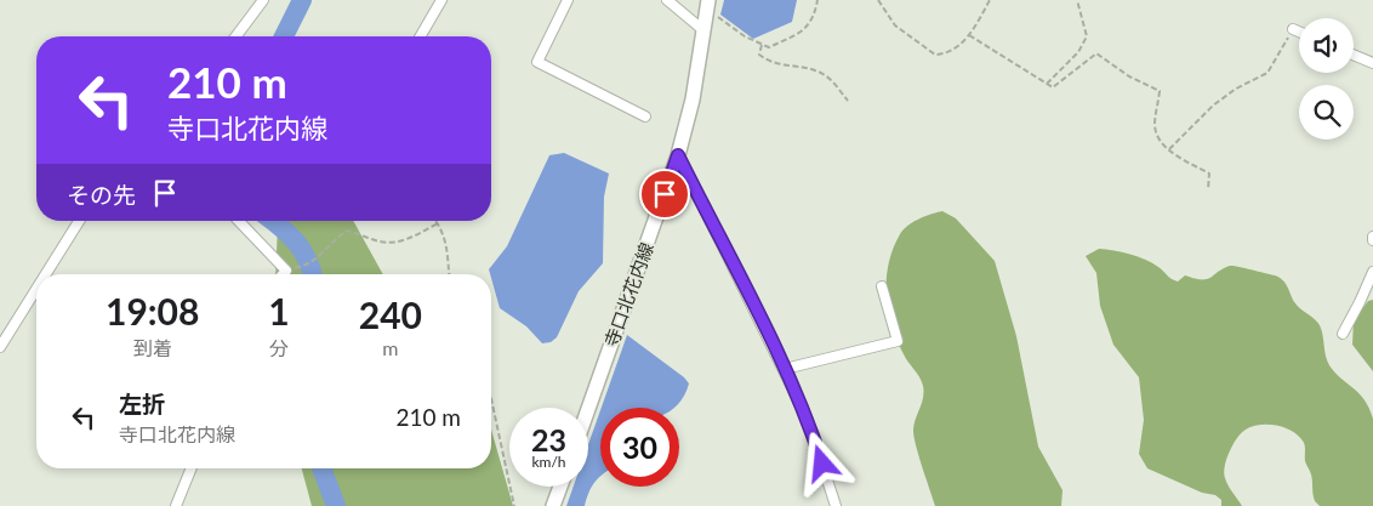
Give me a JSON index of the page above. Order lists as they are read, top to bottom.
{
  "streets": {
    "main road": ["寺口北花内線"]
  },
  "page": {
    "turn": ["210 m", "寺口北花内線"],
    "then": "その先",
    "eta": [
      "19:08",
      "到着",
      "1",
      "分",
      "240",
      "m"
    ],
    "list": [
      {
        "name": "左折",
        "note": "寺口北花内線",
        "value": "210 m"
      }
    ],
    "speed": "23 km/h",
    "limit": "30"
  }
}
